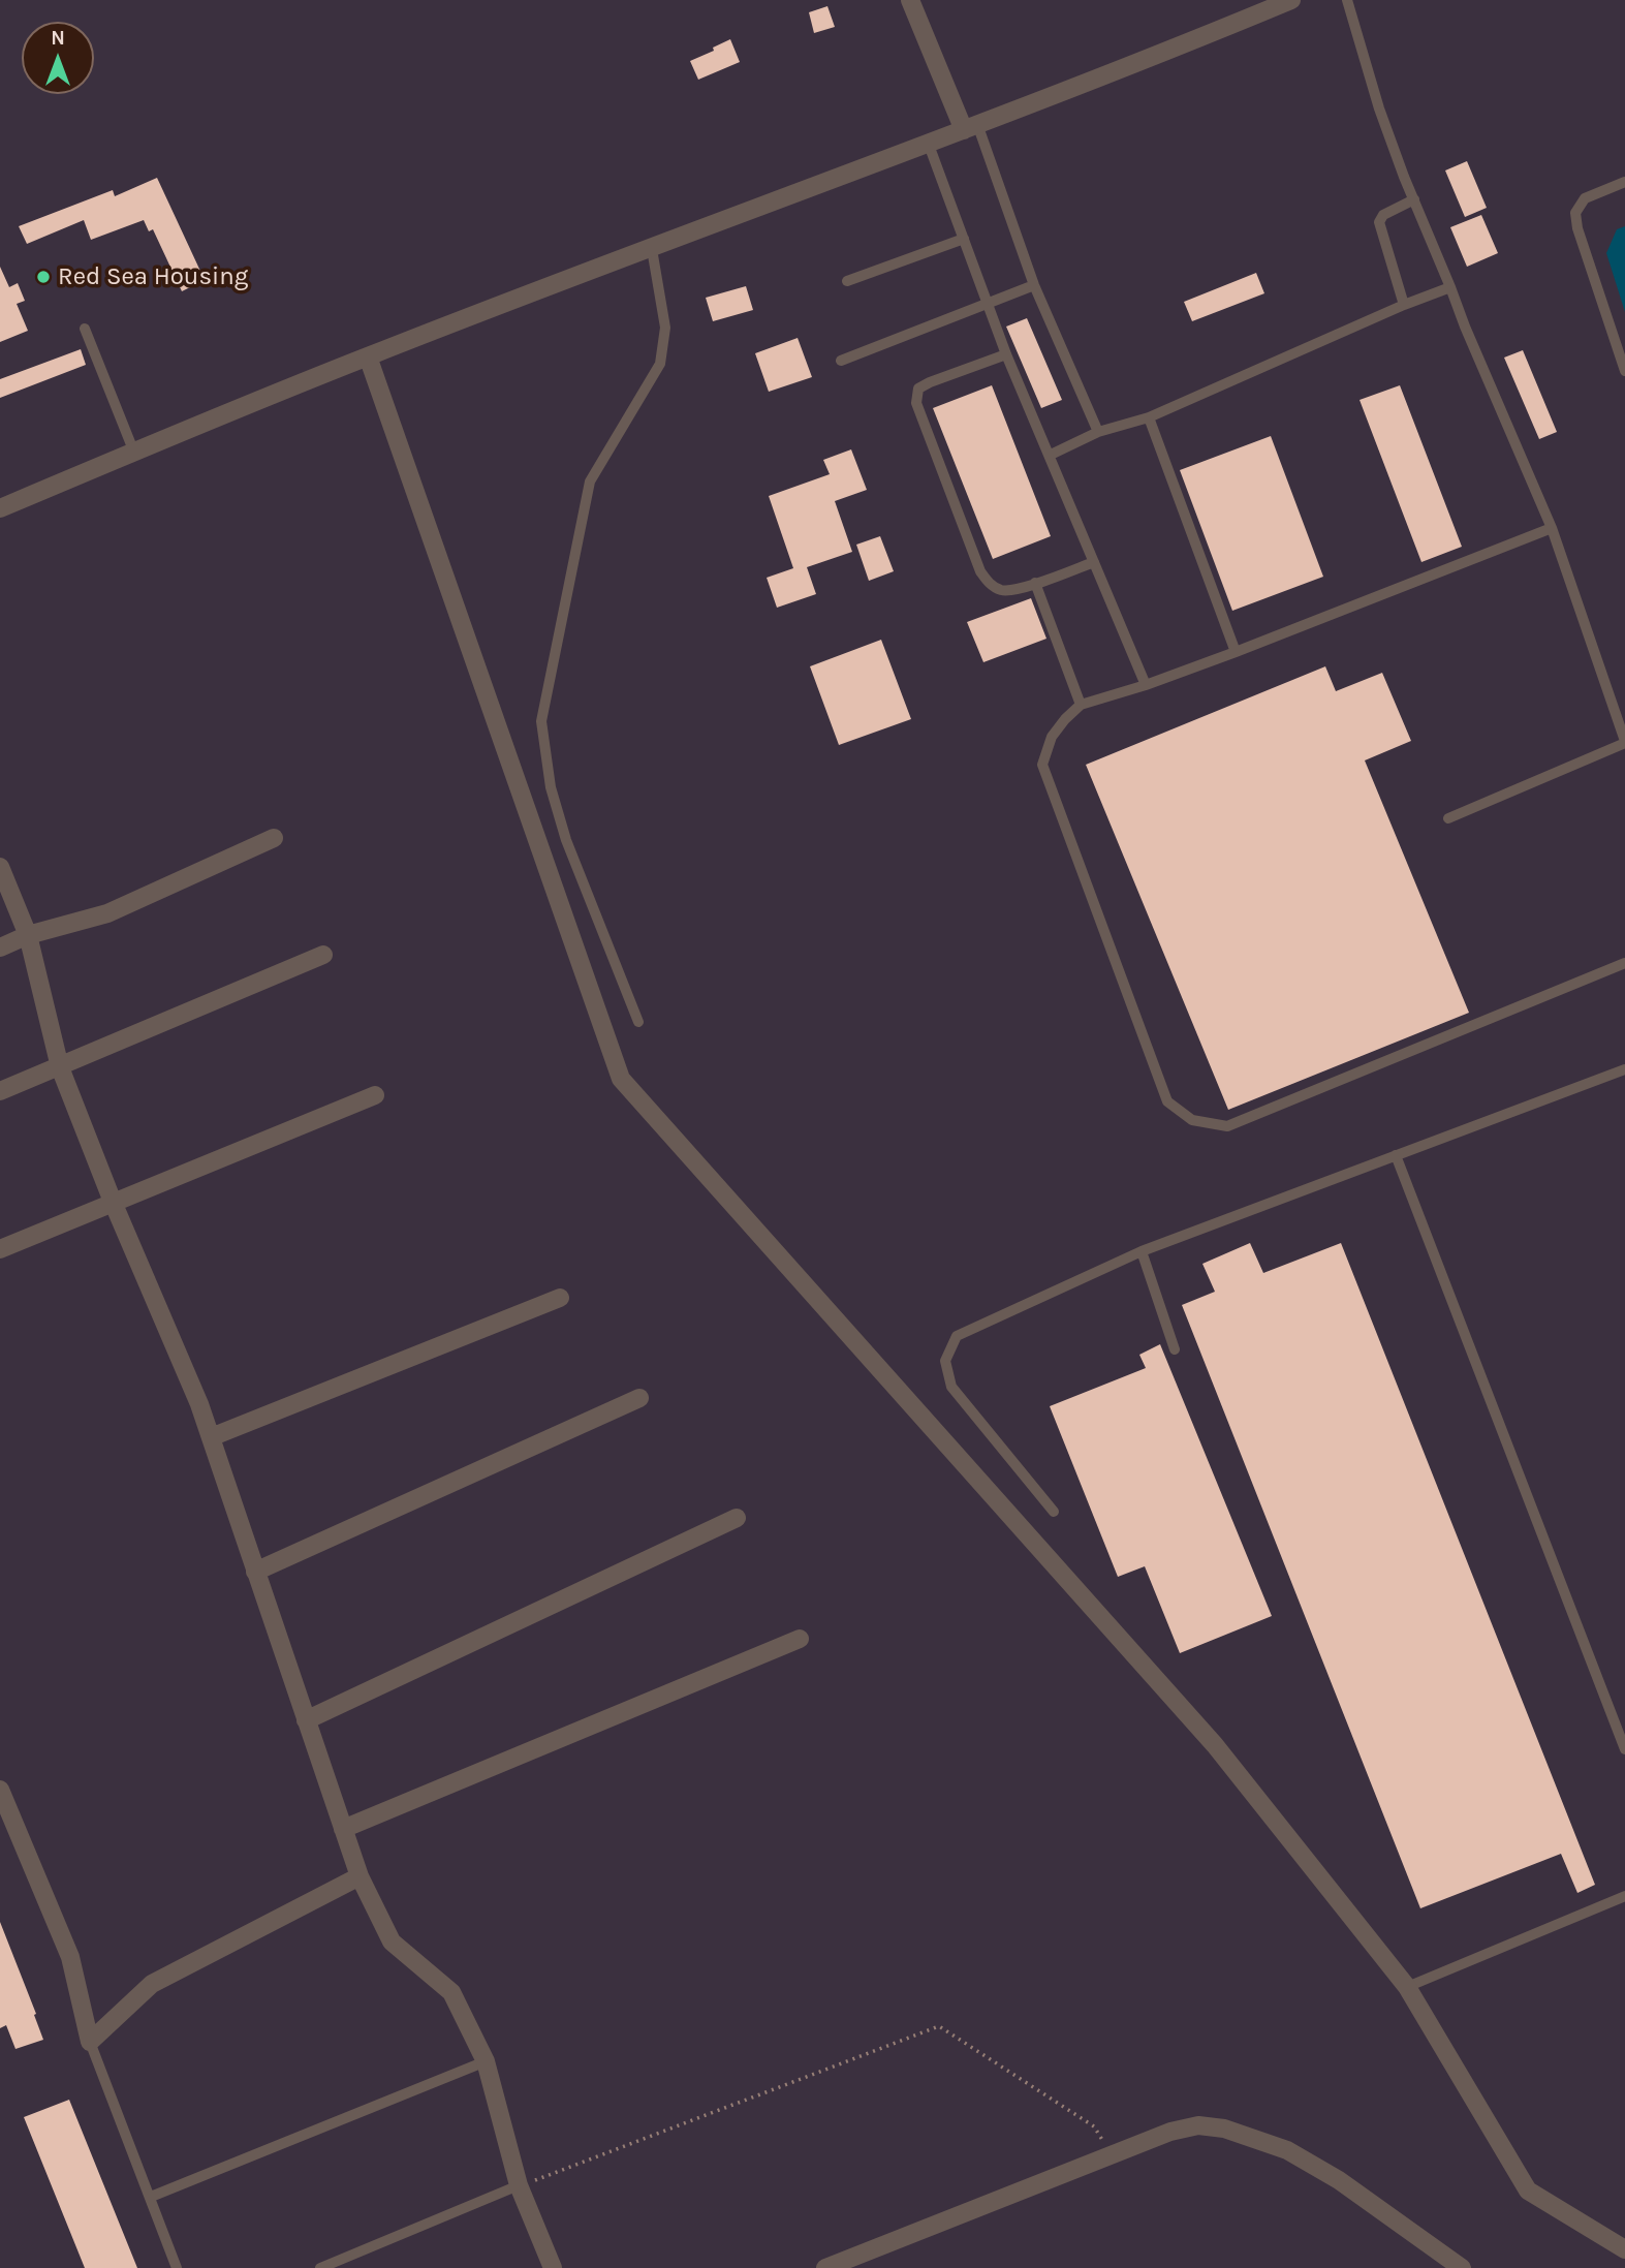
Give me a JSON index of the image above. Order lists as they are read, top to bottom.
{
  "places": ["Red Sea Housing"],
  "north": "top"
}
